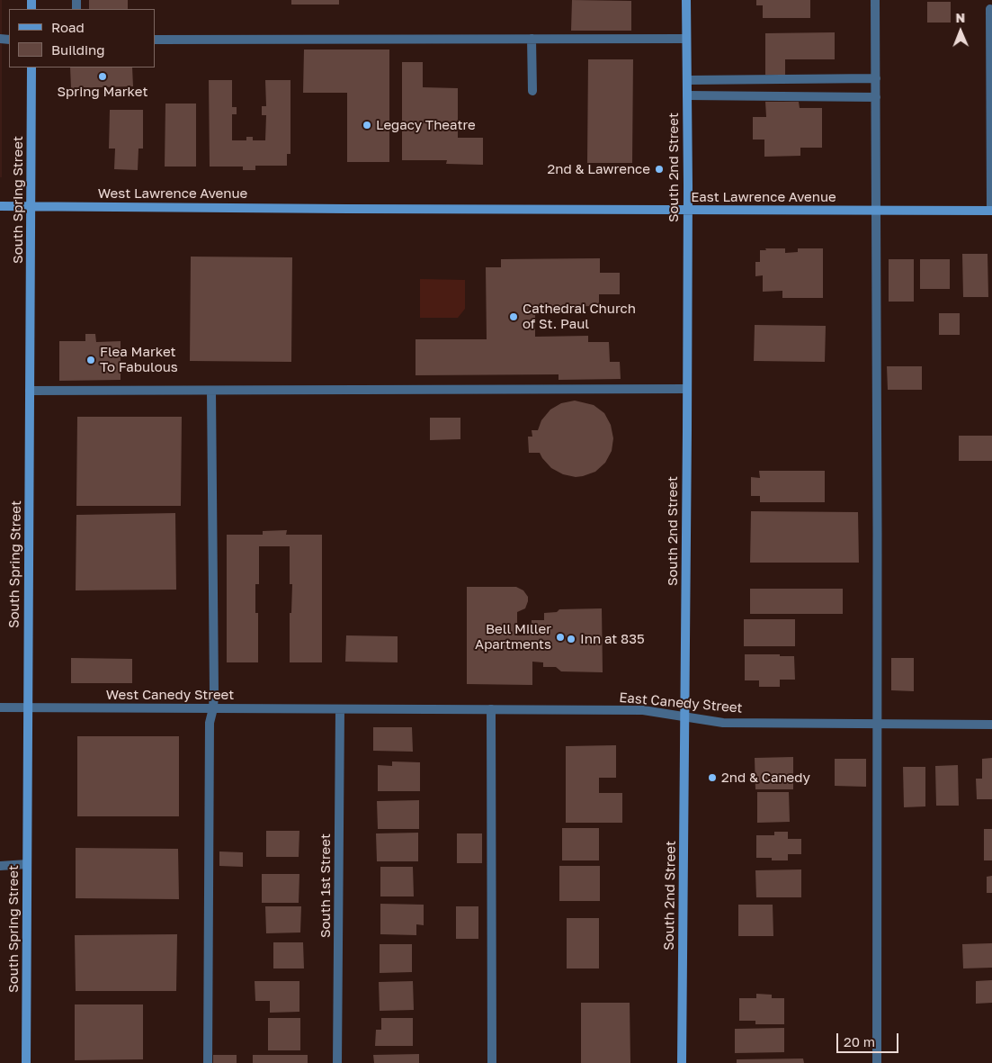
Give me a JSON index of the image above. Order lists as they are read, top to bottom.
{
  "streets": {
    "street": [
      "South 2nd Street",
      "West Lawrence Avenue",
      "East Lawrence Avenue",
      "South Spring Street",
      "West Canedy Street",
      "East Canedy Street",
      "South 1st Street"
    ]
  },
  "crossings": [
    ["South 2nd Street", "East Lawrence Avenue"],
    ["South 2nd Street", "East Canedy Street"],
    ["West Lawrence Avenue", "East Lawrence Avenue"],
    ["West Lawrence Avenue", "South Spring Street"],
    ["South Spring Street", "West Canedy Street"],
    ["West Canedy Street", "East Canedy Street"],
    ["West Canedy Street", "South 1st Street"],
    ["East Canedy Street", "South 1st Street"]
  ],
  "places": [
    "Spring Market",
    "Legacy Theatre",
    "2nd & Lawrence",
    "Cathedral Church of St. Paul",
    "Flea Market To Fabulous",
    "Bell Miller Apartments",
    "Inn at 835",
    "2nd & Canedy"
  ],
  "legend": ["Road", "Building"],
  "scale_bar": "20 m",
  "north": "top"
}
